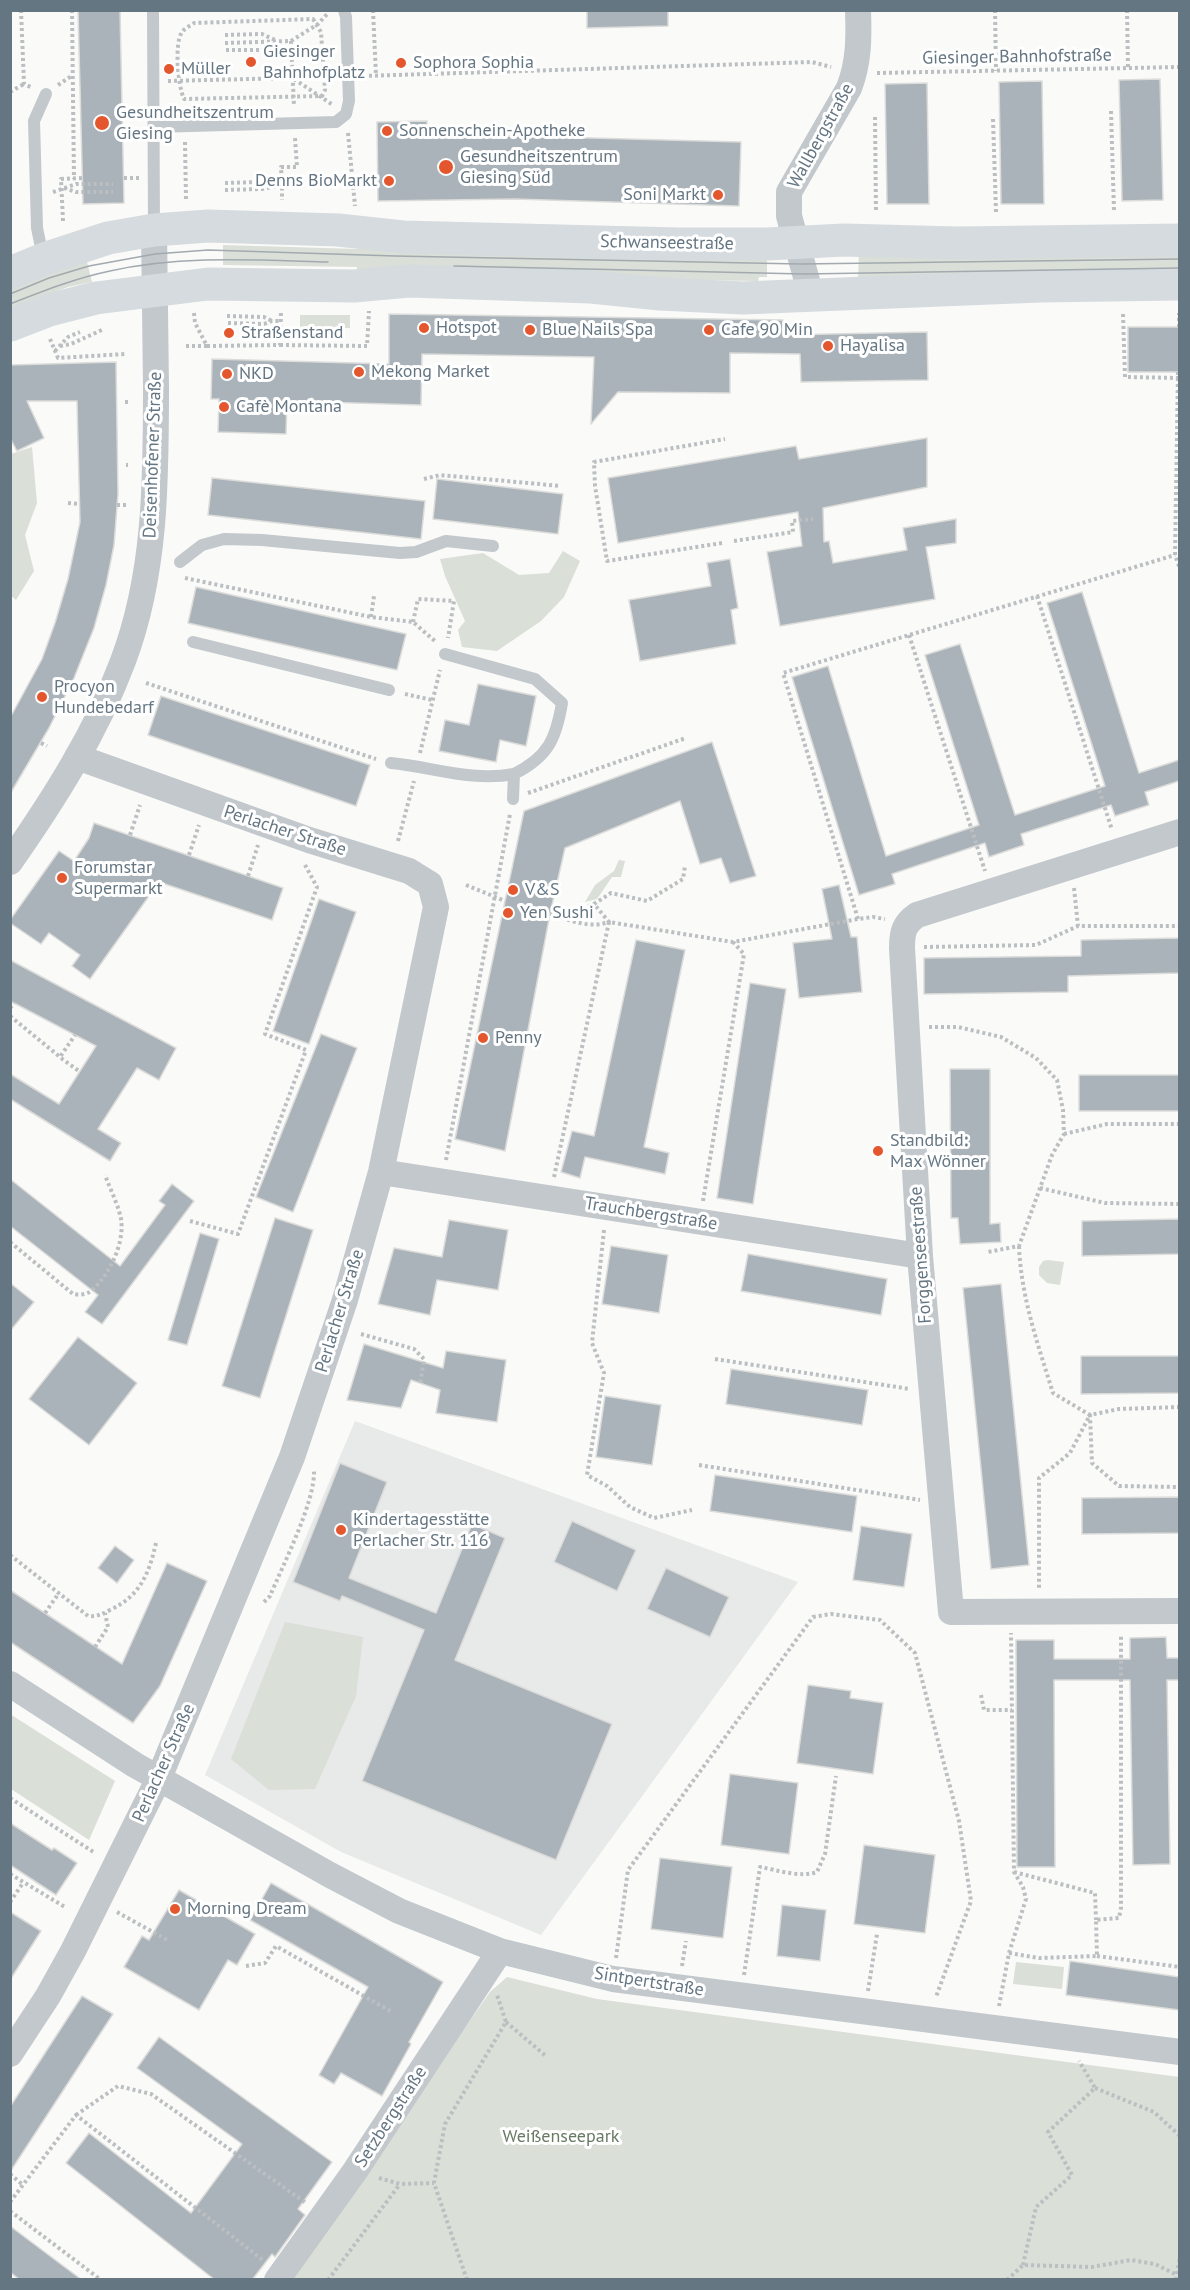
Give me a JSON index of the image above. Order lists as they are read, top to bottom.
{
  "streets": {
    "main road": ["Schwanseestraße"],
    "street": [
      "Wallbergstraße",
      "Deisenhofener Straße",
      "Perlacher Straße",
      "Trauchbergstraße",
      "Forggenseestraße",
      "Sintpertstraße",
      "Setzbergstraße"
    ],
    "path": ["Giesinger Bahnhofstraße"]
  },
  "crossings": [
    ["Giesinger Bahnhofstraße", "Wallbergstraße"],
    ["Wallbergstraße", "Schwanseestraße"],
    ["Schwanseestraße", "Deisenhofener Straße"],
    ["Deisenhofener Straße", "Perlacher Straße"],
    ["Perlacher Straße", "Trauchbergstraße"],
    ["Perlacher Straße", "Sintpertstraße"],
    ["Trauchbergstraße", "Forggenseestraße"],
    ["Sintpertstraße", "Setzbergstraße"]
  ],
  "parks": ["Weißenseepark"],
  "places": [
    "Giesinger Bahnhofplatz",
    "Sophora Sophia",
    "Müller",
    "Gesundheitszentrum Giesing",
    "Sonnenschein-Apotheke",
    "Gesundheitszentrum Giesing Süd",
    "Denns BioMarkt",
    "Soni Markt",
    "Hotspot",
    "Blue Nails Spa",
    "Cafe 90 Min",
    "Straßenstand",
    "Hayalisa",
    "Mekong Market",
    "NKD",
    "Cafè Montana",
    "Procyon Hundebedarf",
    "Forumstar Supermarkt",
    "V&S",
    "Yen Sushi",
    "Penny",
    "Standbild: Max Wönner",
    "Kindertagesstätte Perlacher Str. 116",
    "Morning Dream"
  ]
}
